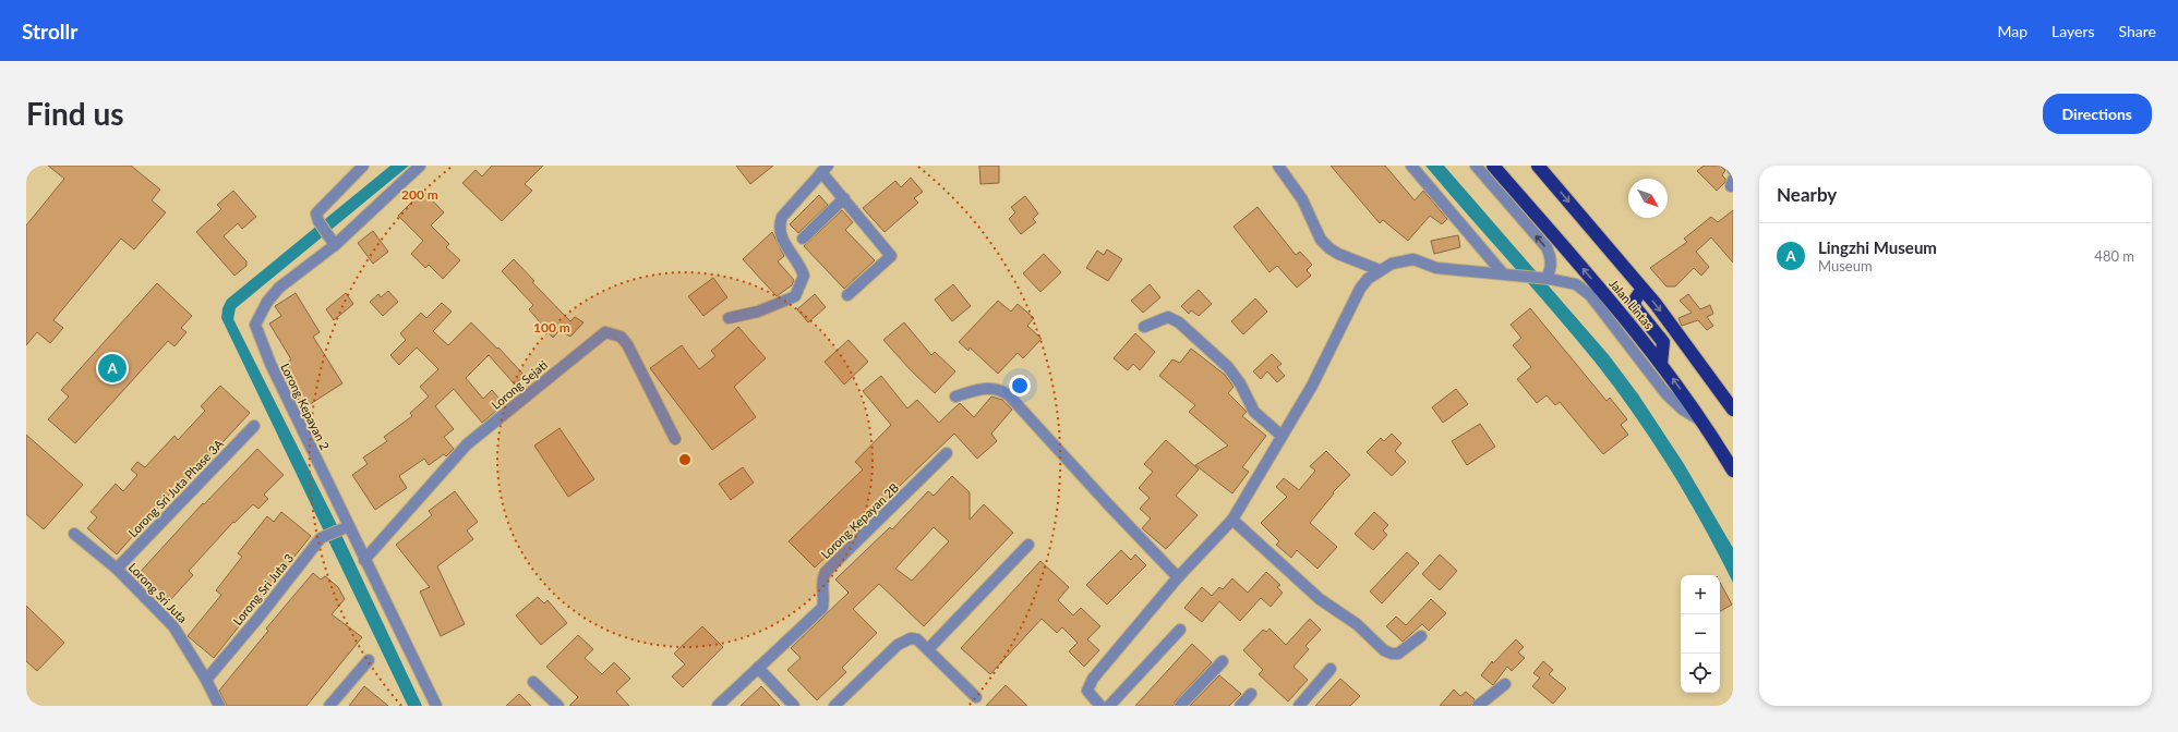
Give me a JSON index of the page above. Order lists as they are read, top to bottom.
{
  "streets": {
    "highway": ["Jalan Lintas"],
    "street": [
      "Lorong Sejati",
      "Lorong Kepayan 2",
      "Lorong Sri Juta Phase 3A",
      "Lorong Kepayan 2B",
      "Lorong Sri Juta 3",
      "Lorong Sri Juta"
    ]
  },
  "crossings": [
    ["Lorong Sejati", "Lorong Kepayan 2"],
    ["Lorong Kepayan 2", "Lorong Sri Juta 3"],
    ["Lorong Sri Juta Phase 3A", "Lorong Sri Juta"],
    ["Lorong Sri Juta 3", "Lorong Sri Juta"]
  ],
  "north": "bottom right",
  "page": {
    "header": "Strollr",
    "nav": ["Map", "Layers", "Share"],
    "buttons": "Directions",
    "title": "Find us",
    "heading": "Nearby",
    "list": [
      {
        "mark": "A",
        "name": "Lingzhi Museum",
        "note": "Museum",
        "value": "480 m"
      }
    ],
    "pins": "A",
    "map_buttons": ["+", "−"]
  },
  "rings": ["200 m", "100 m"]
}
